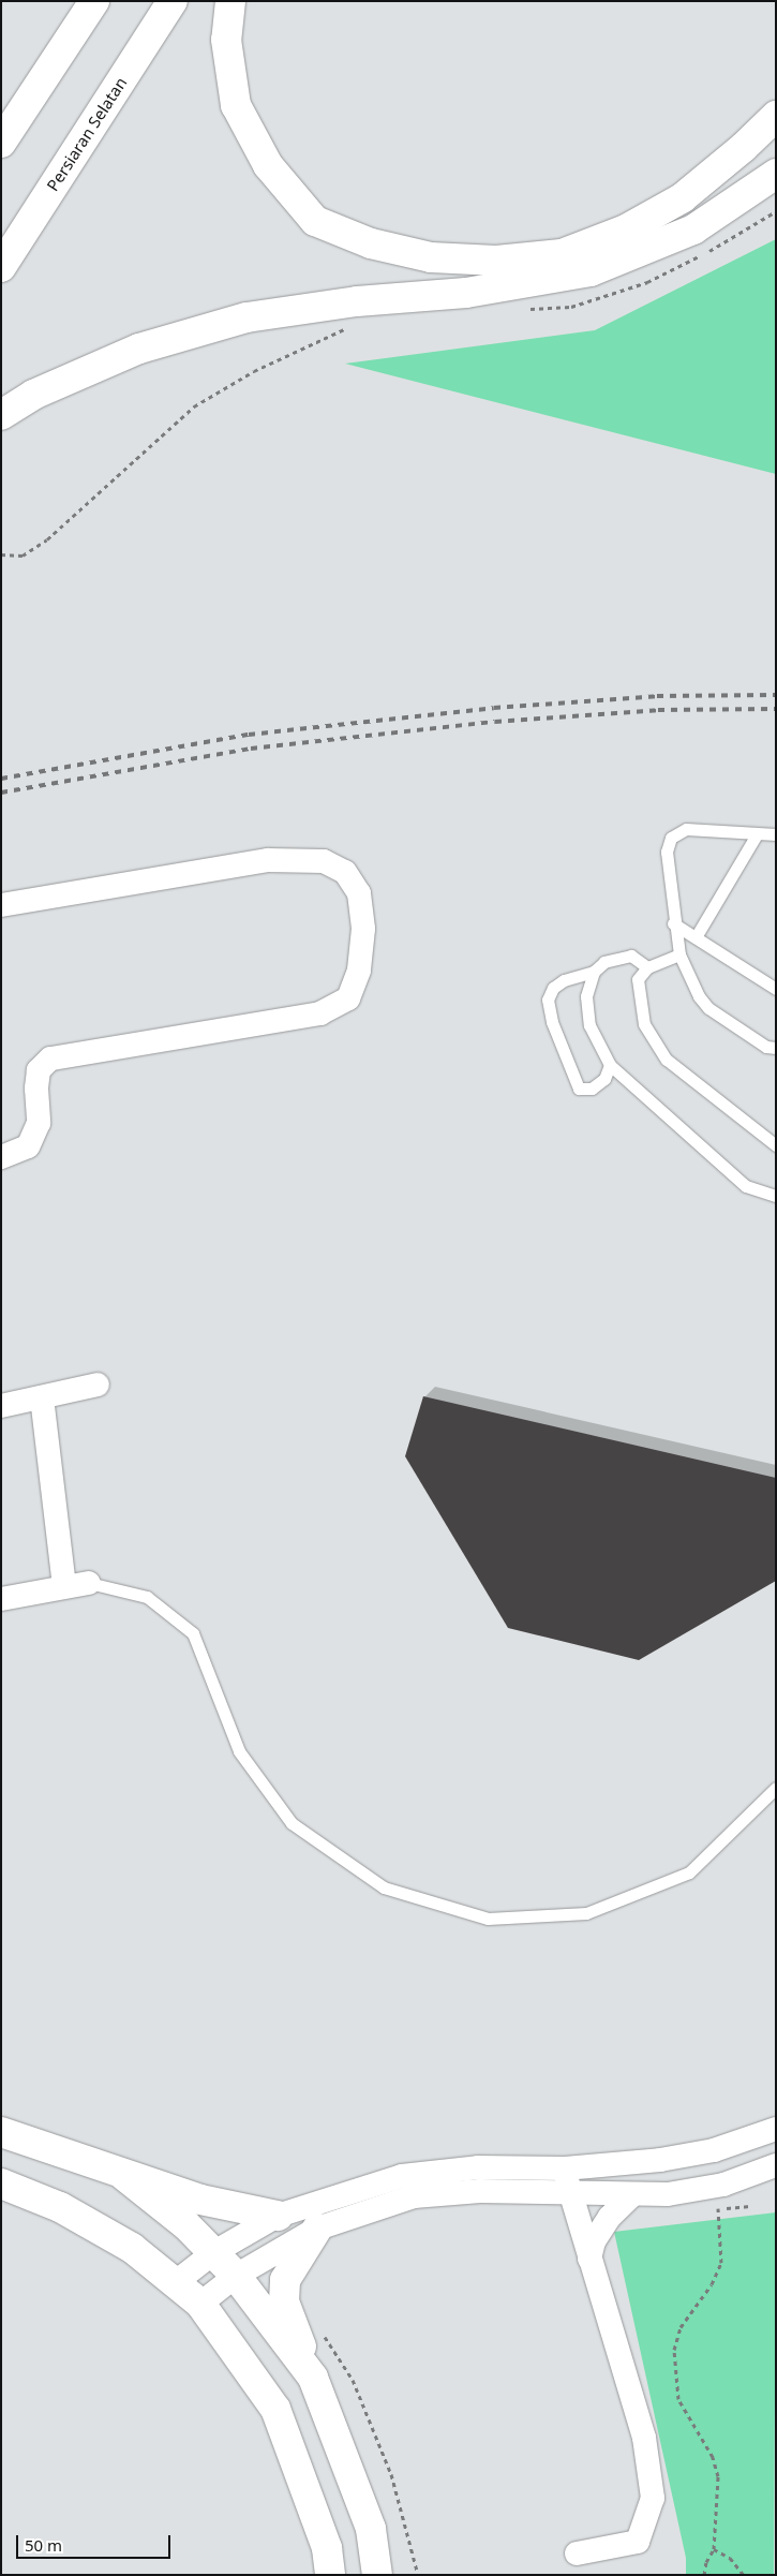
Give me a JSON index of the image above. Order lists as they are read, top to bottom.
{
  "streets": {
    "main road": ["Persiaran Selatan"]
  },
  "scale_bar": "50 m"
}
